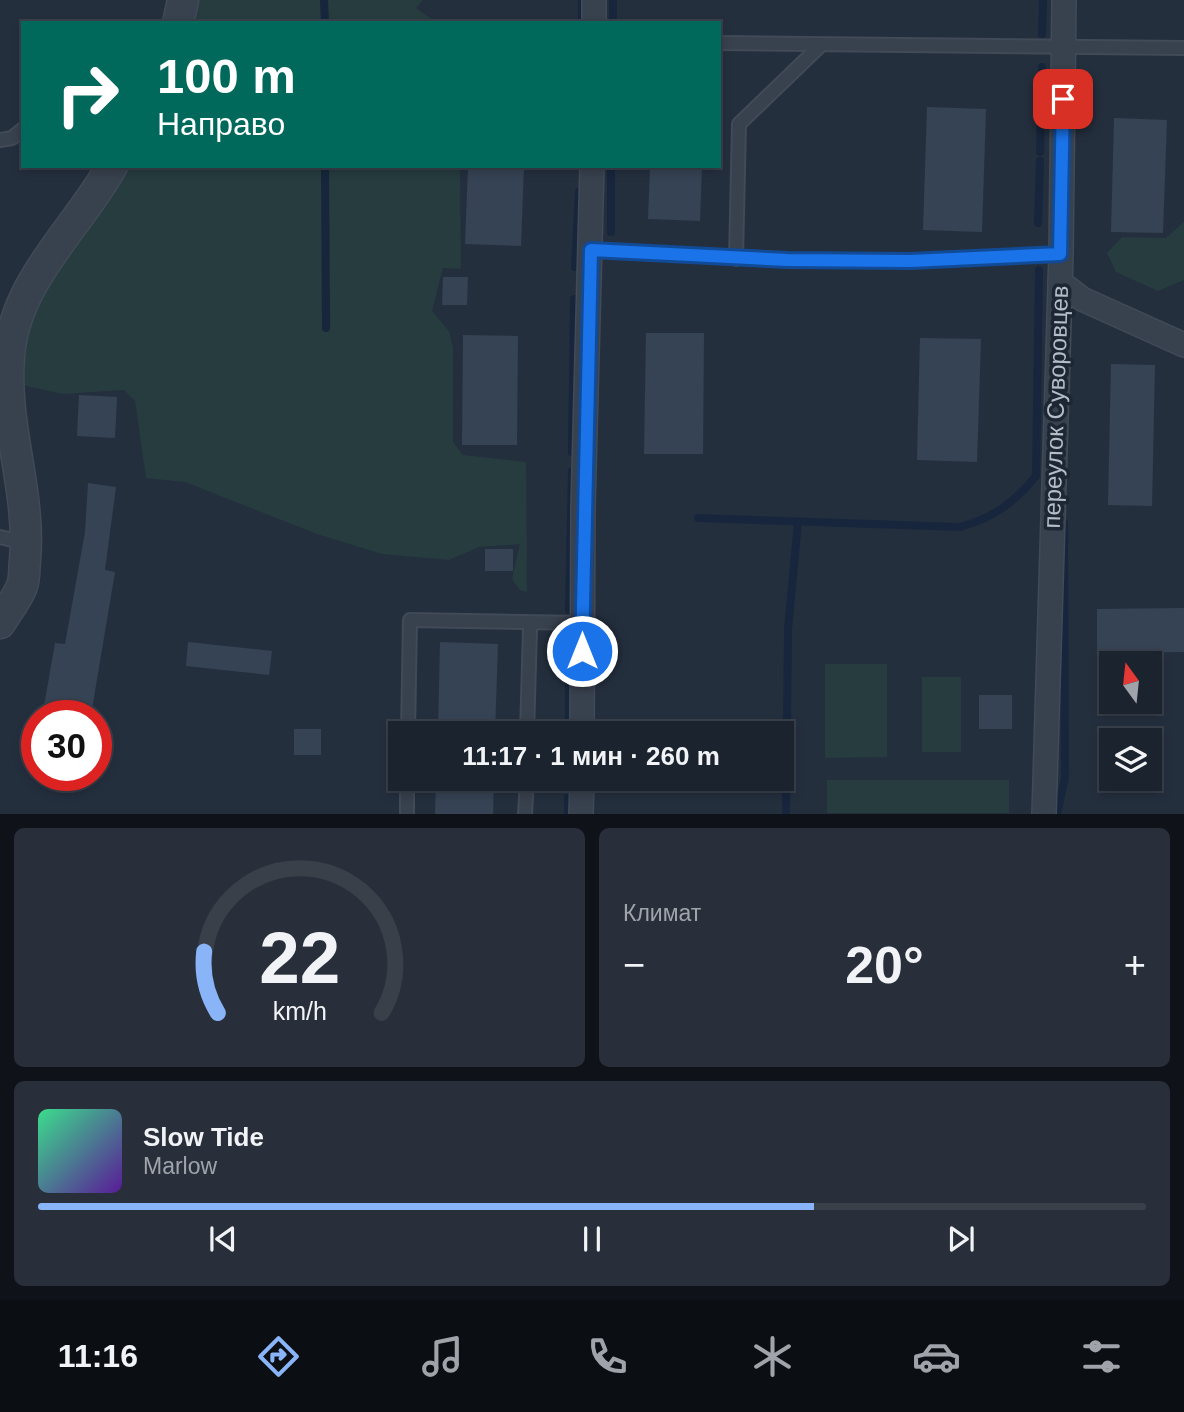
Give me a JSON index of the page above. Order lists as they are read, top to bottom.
{
  "streets": {
    "street": ["переулок Суворовцев"]
  },
  "north": "top",
  "page": {
    "turn": ["100 m", "Направо"],
    "limit": "30",
    "trip": "11:17 · 1 мин · 260 m",
    "tile": "Климат",
    "heat": ["−", "20°", "+"],
    "song": ["Slow Tide", "Marlow"],
    "tabs": "11:16",
    "gauge": ["22", "km/h"]
  }
}
